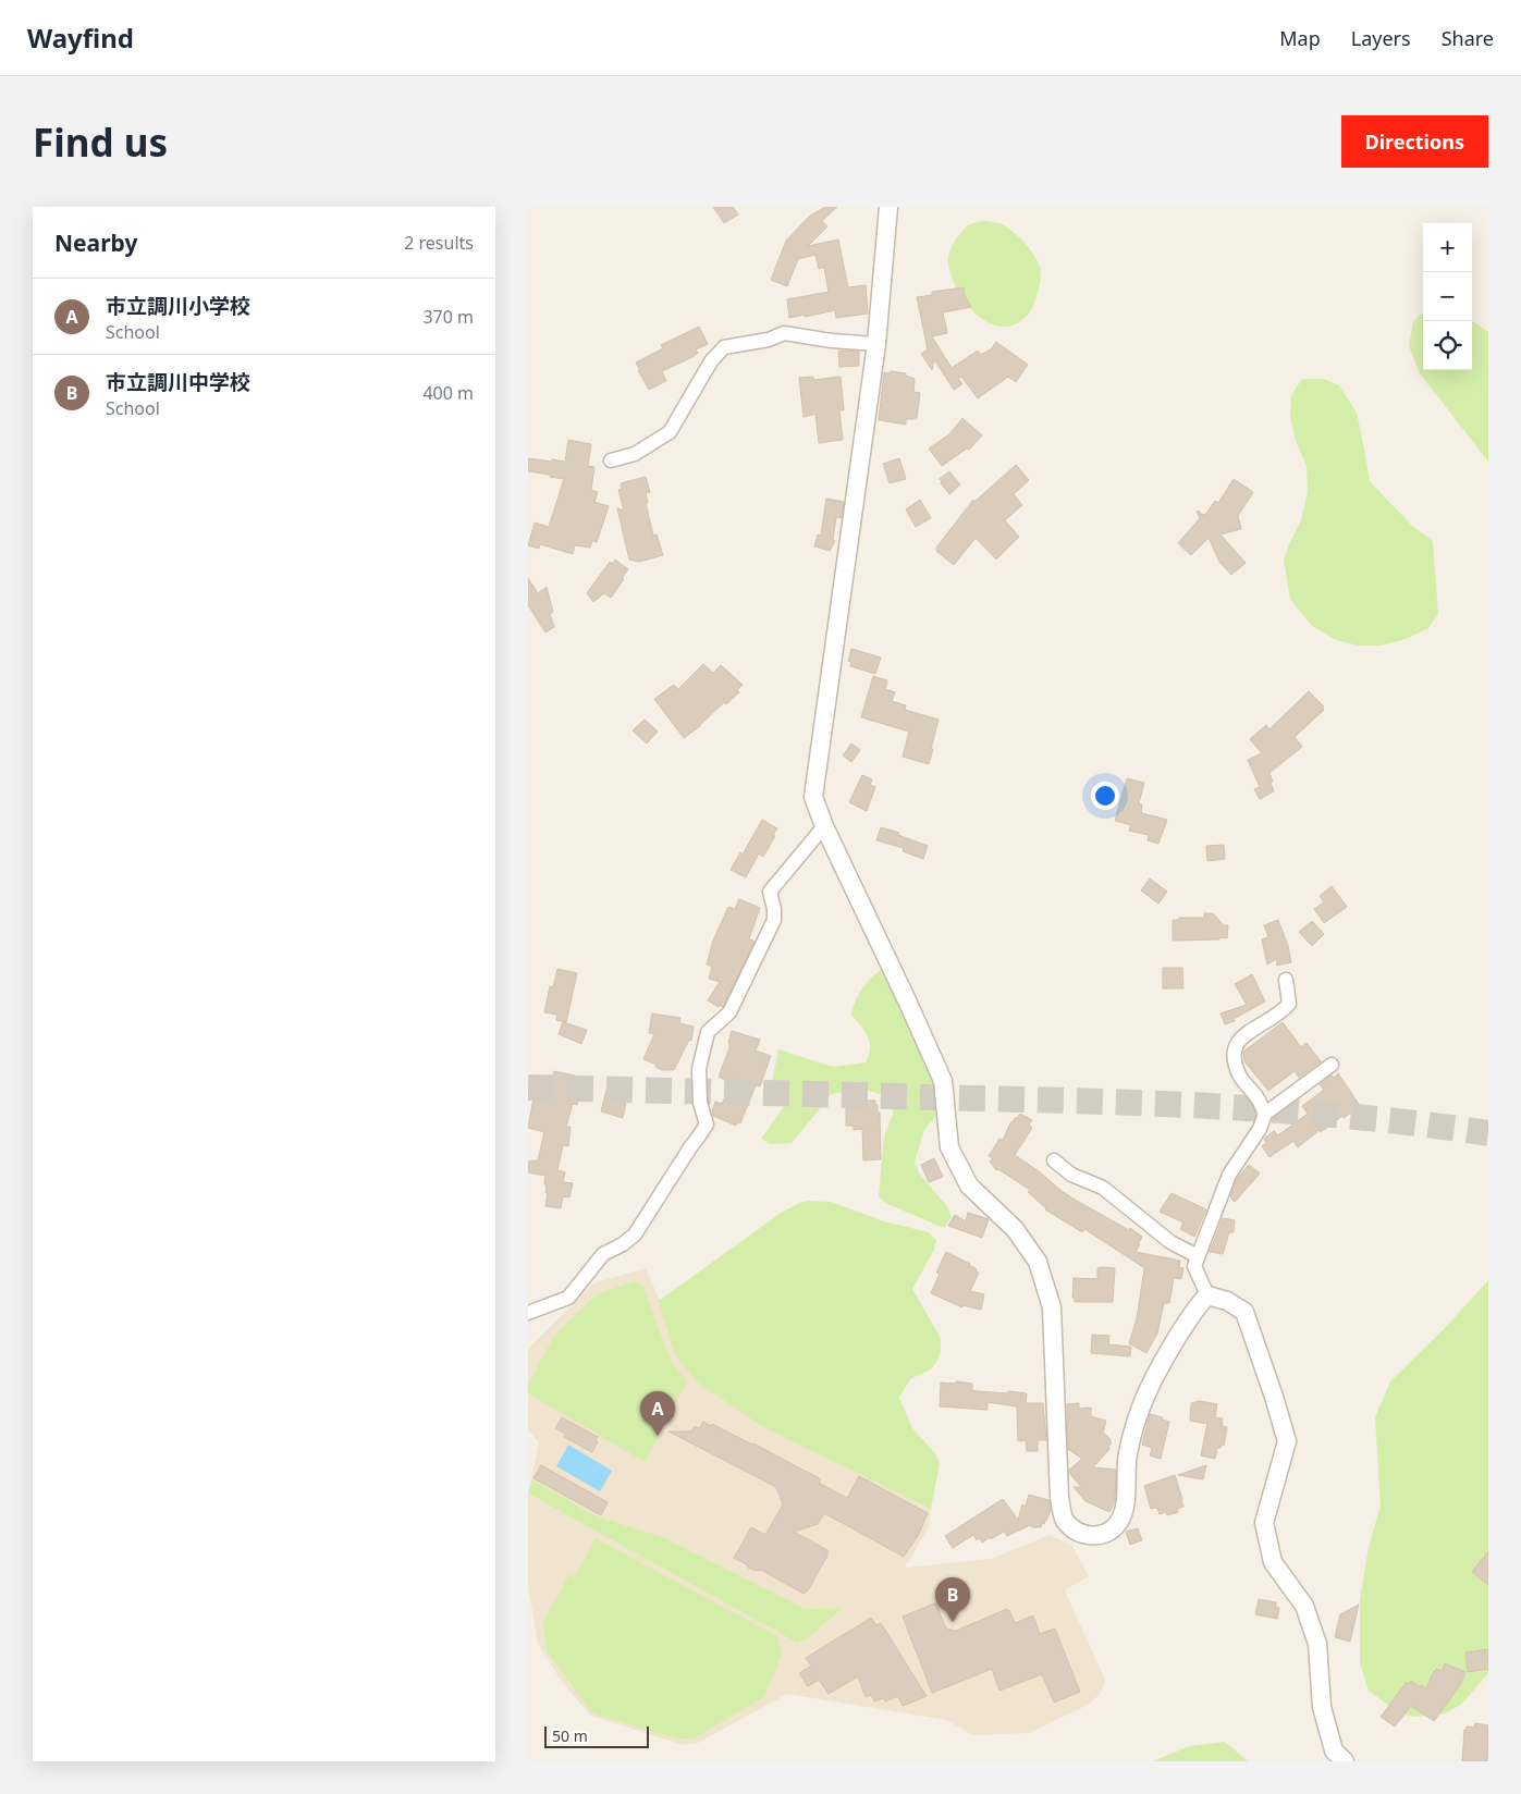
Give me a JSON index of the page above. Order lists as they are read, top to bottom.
{
  "scale_bar": "50 m",
  "page": {
    "header": "Wayfind",
    "nav": ["Map", "Layers", "Share"],
    "buttons": "Directions",
    "title": "Find us",
    "heading": ["Nearby", "2 results"],
    "map_buttons": ["+", "−"],
    "list": [
      {
        "mark": "A",
        "name": "市立調川小学校",
        "note": "School",
        "value": "370 m"
      },
      {
        "mark": "B",
        "name": "市立調川中学校",
        "note": "School",
        "value": "400 m"
      }
    ],
    "pins": ["A", "B"],
    "scale": "50 m"
  }
}
